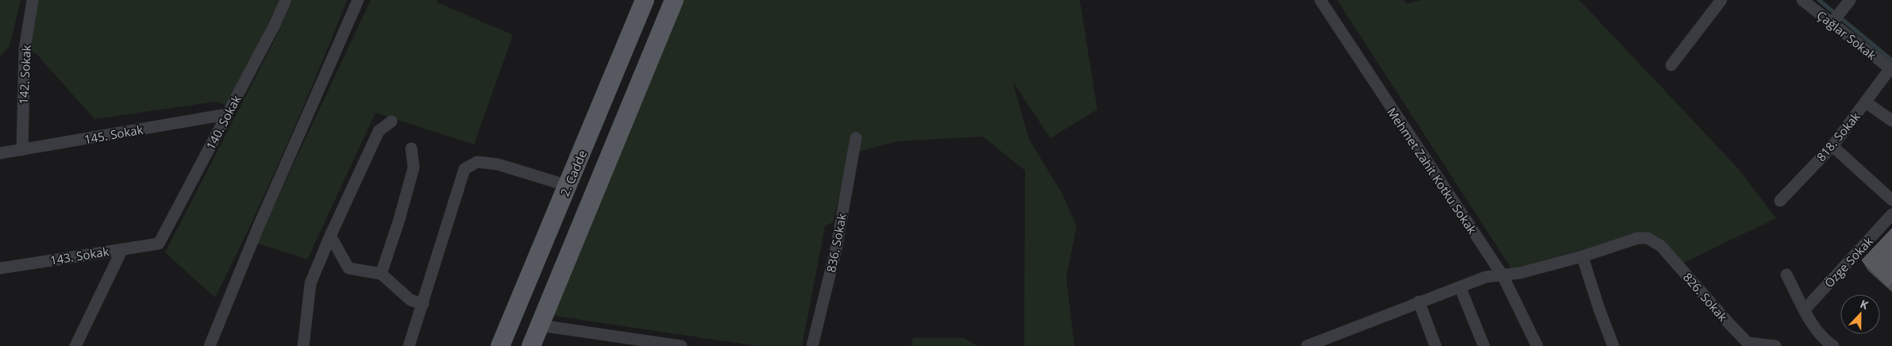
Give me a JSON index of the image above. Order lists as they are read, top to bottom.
{
  "streets": {
    "main road": ["2. Cadde"],
    "street": [
      "Çağlar Sokak",
      "142. Sokak",
      "140. Sokak",
      "145. Sokak",
      "818. Sokak",
      "Mehmet Zahit Kotku Sokak",
      "836. Sokak",
      "143. Sokak",
      "Özge Sokak",
      "826. Sokak"
    ]
  },
  "crossings": [
    ["Çağlar Sokak", "818. Sokak"],
    ["142. Sokak", "145. Sokak"],
    ["140. Sokak", "145. Sokak"],
    ["140. Sokak", "143. Sokak"]
  ],
  "north": "top"
}
